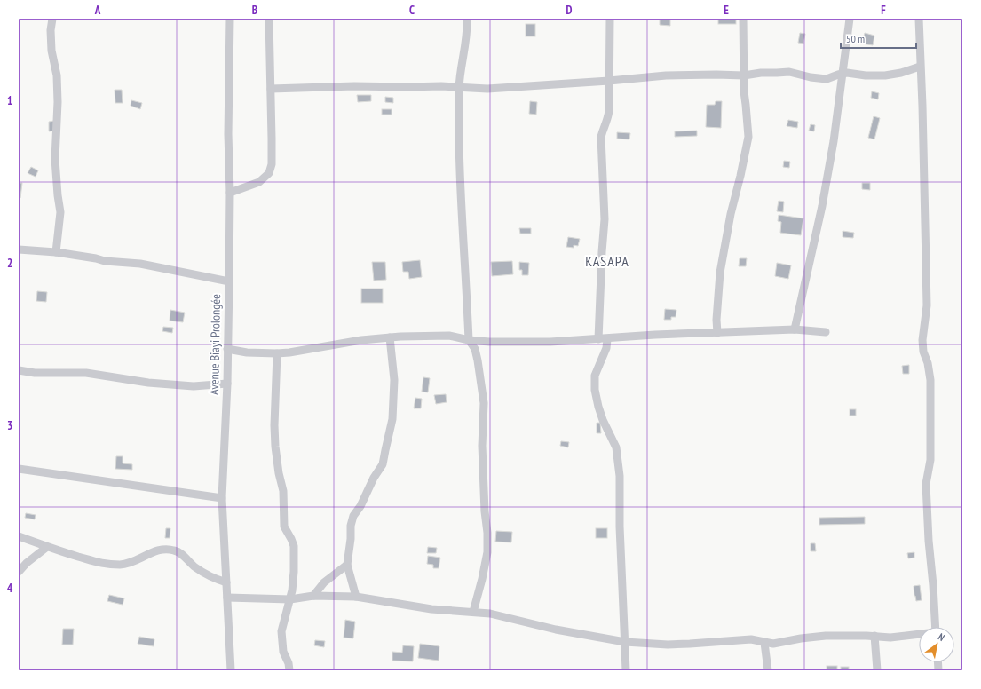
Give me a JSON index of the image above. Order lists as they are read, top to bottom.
{
  "streets": {
    "street": ["Avenue Biayi Prolongée"]
  },
  "districts": ["KASAPA"],
  "scale_bar": "50 m",
  "north": "top right",
  "grid": {
    "columns": [
      "A",
      "B",
      "C",
      "D",
      "E",
      "F"
    ],
    "rows": [
      "1",
      "2",
      "3",
      "4"
    ]
  }
}
